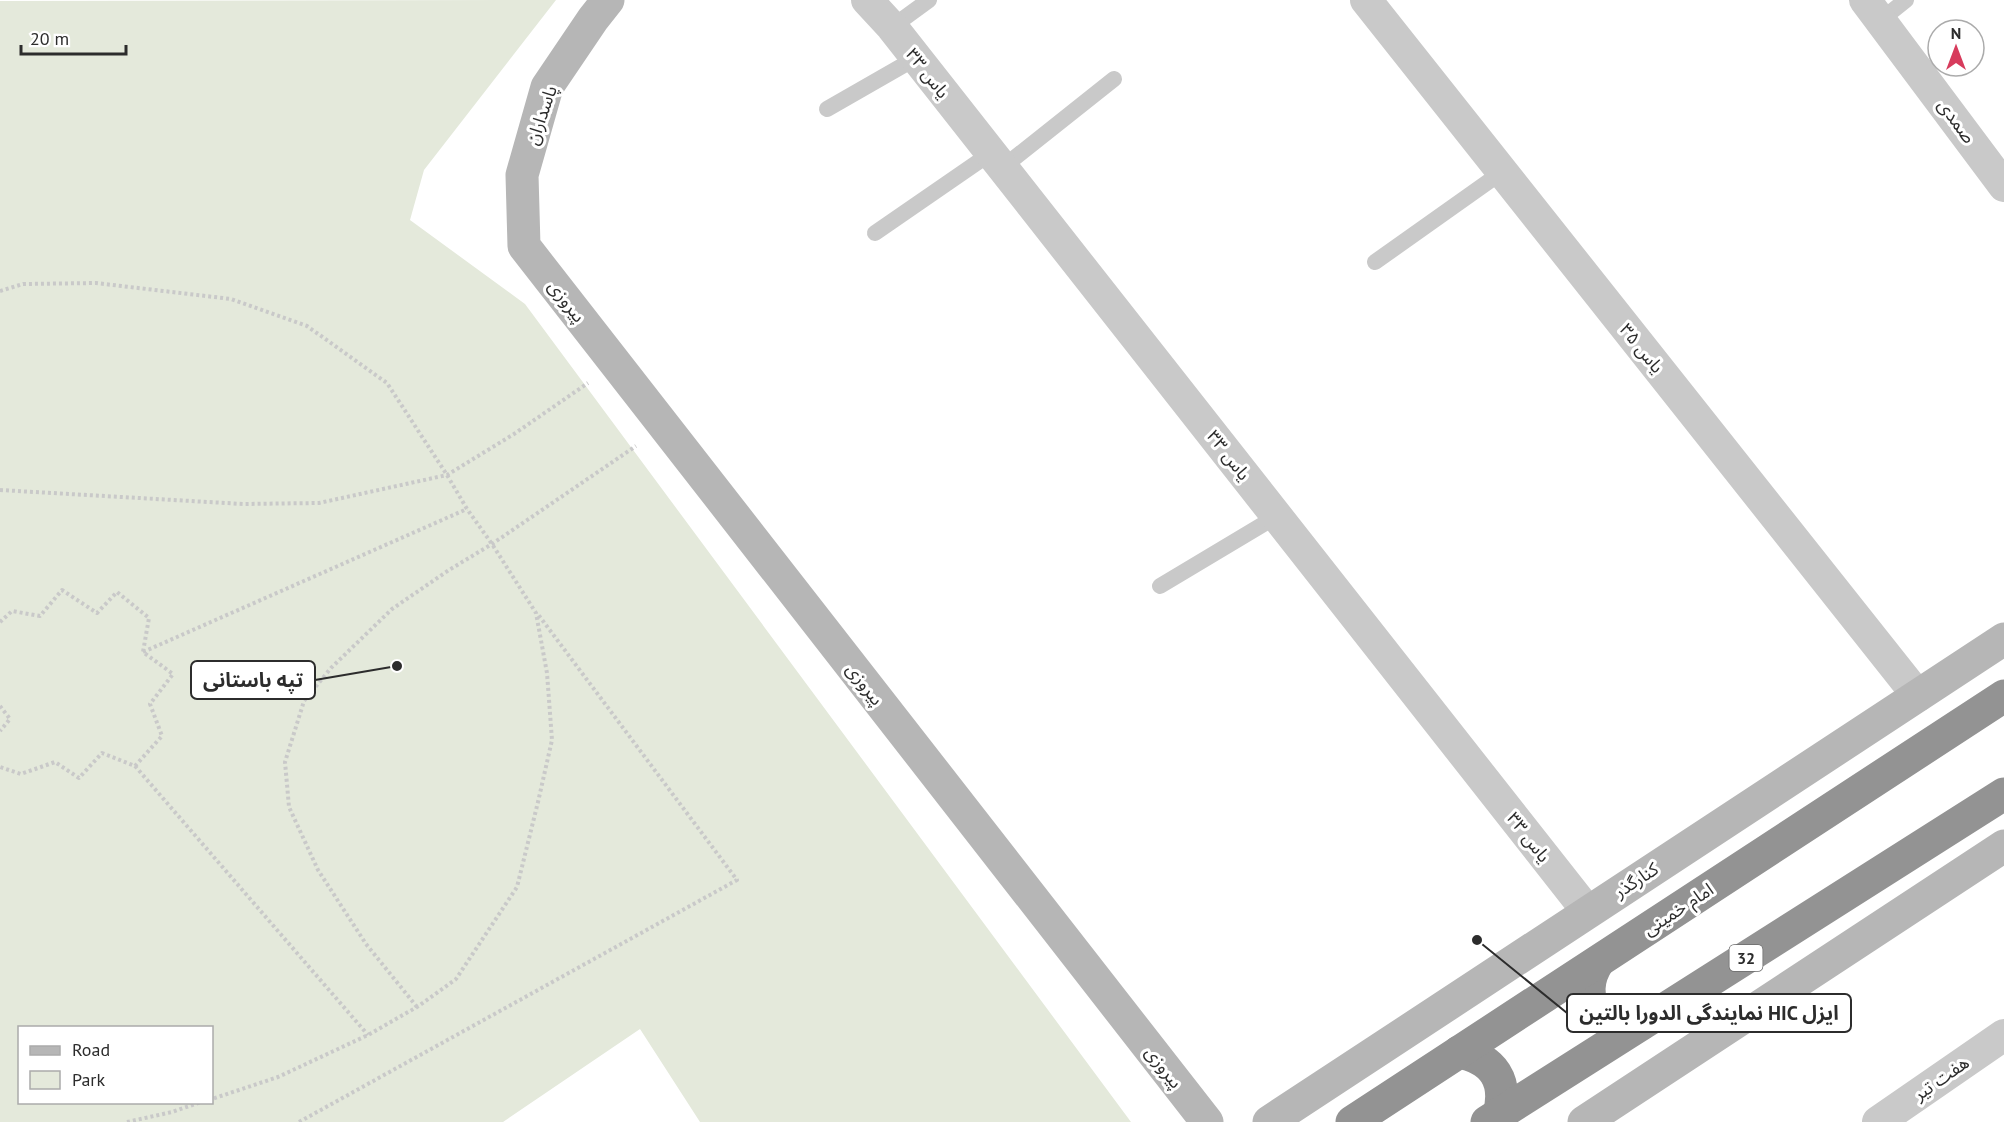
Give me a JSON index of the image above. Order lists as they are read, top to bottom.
{
  "streets": {
    "highway": ["امام خمینی", "32"],
    "street": [
      "یاس ۳۳",
      "پاسداران",
      "صمدی",
      "پیروزی",
      "یاس ۳۵",
      "کنارگذر",
      "هفت تیر"
    ]
  },
  "crossings": [
    ["یاس ۳۳", "کنارگذر"],
    ["پاسداران", "پیروزی"],
    ["یاس ۳۵", "کنارگذر"]
  ],
  "places": ["تپه باستانی", "نمایندگی الدورا بالتین HIC ایزل"],
  "legend": ["Road", "Park"],
  "scale_bar": "20 m",
  "north": "top"
}
